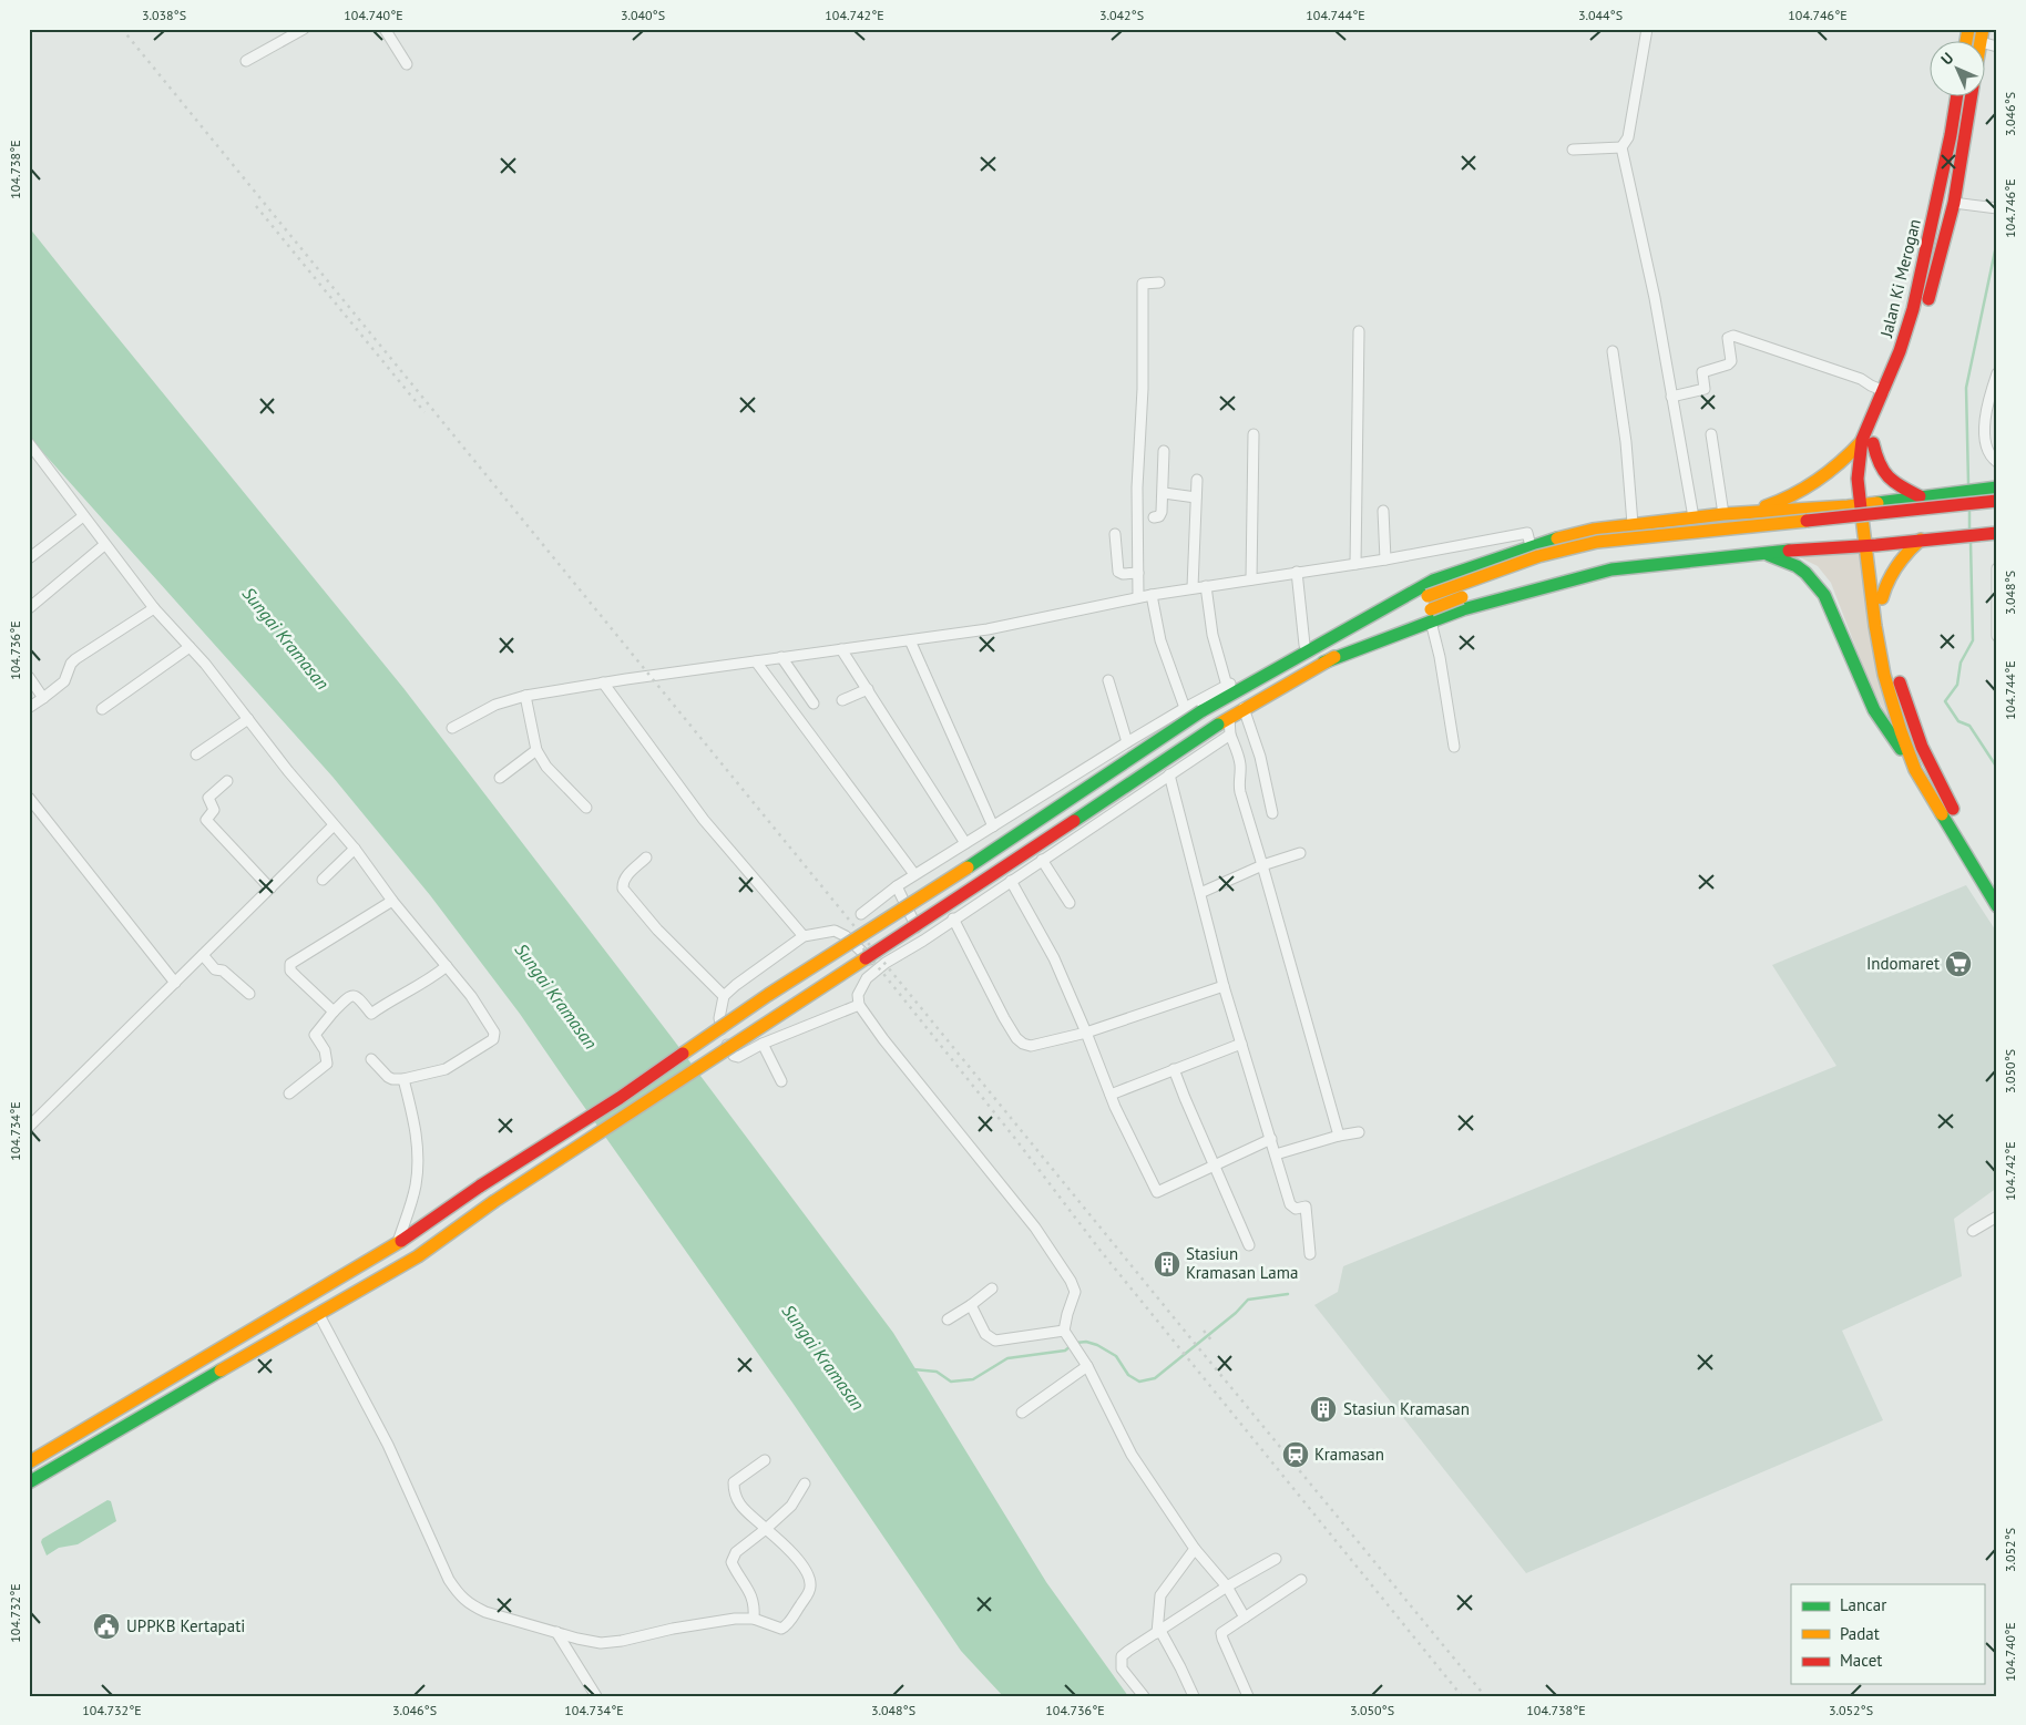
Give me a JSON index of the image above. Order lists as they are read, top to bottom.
{
  "streets": {
    "highway": ["Jalan Ki Merogan"]
  },
  "water": ["Sungai Kramasan"],
  "places": {
    "supermarket": ["Indomaret"],
    "building": ["Stasiun Kramasan Lama", "Stasiun Kramasan"],
    "station": ["Kramasan"],
    "public building": ["UPPKB Kertapati"]
  },
  "legend": ["Lancar", "Padat", "Macet"],
  "north": "top left",
  "coordinates": [
    "3.038°S",
    "104.740°E",
    "3.040°S",
    "104.742°E",
    "3.042°S",
    "104.744°E",
    "3.044°S",
    "104.746°E",
    "3.046°S",
    "104.738°E",
    "3.048°S",
    "104.736°E",
    "3.050°S",
    "104.734°E",
    "3.052°S",
    "104.732°E"
  ]
}
